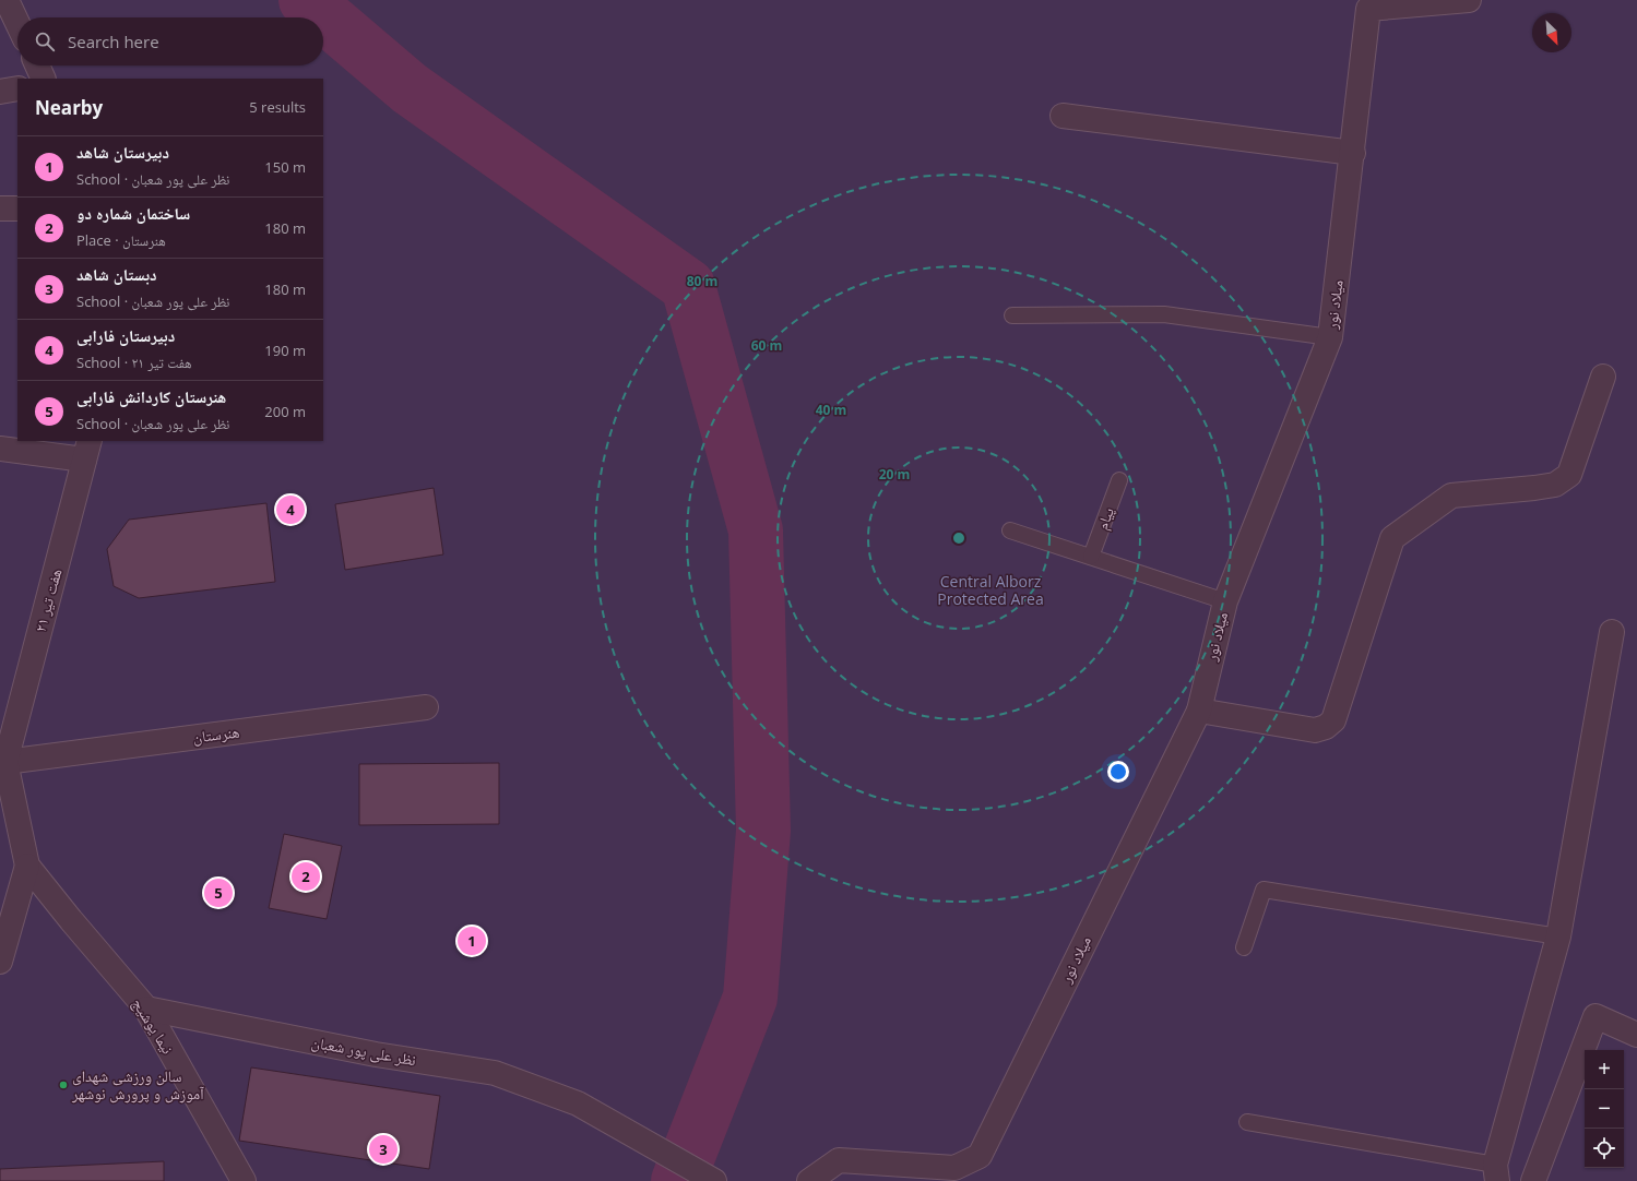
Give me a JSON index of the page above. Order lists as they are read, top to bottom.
{
  "streets": {
    "street": [
      "میلاد نور",
      "هفت تیر ۲۱",
      "هنرستان",
      "نیما یوشیج",
      "نظر علی پور شعبان"
    ],
    "lane": ["پیام"]
  },
  "crossings": [
    ["هفت تیر ۲۱", "هنرستان"],
    ["نیما یوشیج", "نظر علی پور شعبان"]
  ],
  "parks": ["Central Alborz Protected Area"],
  "places": ["سالن ورزشی شهدای آموزش و پرورش نوشهر"],
  "north": "bottom right",
  "page": {
    "search": "Search here",
    "heading": ["Nearby", "5 results"],
    "list": [
      {
        "mark": "1",
        "name": "دبیرستان شاهد",
        "note": "School · نظر علی پور شعبان",
        "value": "150 m"
      },
      {
        "mark": "2",
        "name": "ساختمان شماره دو",
        "note": "Place · هنرستان",
        "value": "180 m"
      },
      {
        "mark": "3",
        "name": "دبستان شاهد",
        "note": "School · نظر علی پور شعبان",
        "value": "180 m"
      },
      {
        "mark": "4",
        "name": "دبیرستان فارابی",
        "note": "School · هفت تیر ۲۱",
        "value": "190 m"
      },
      {
        "mark": "5",
        "name": "هنرستان کاردانش فارابی",
        "note": "School · نظر علی پور شعبان",
        "value": "200 m"
      }
    ],
    "pins": [
      "4",
      "2",
      "5",
      "1",
      "3"
    ],
    "map_buttons": ["+", "−"]
  },
  "rings": [
    "80 m",
    "60 m",
    "40 m",
    "20 m"
  ]
}
